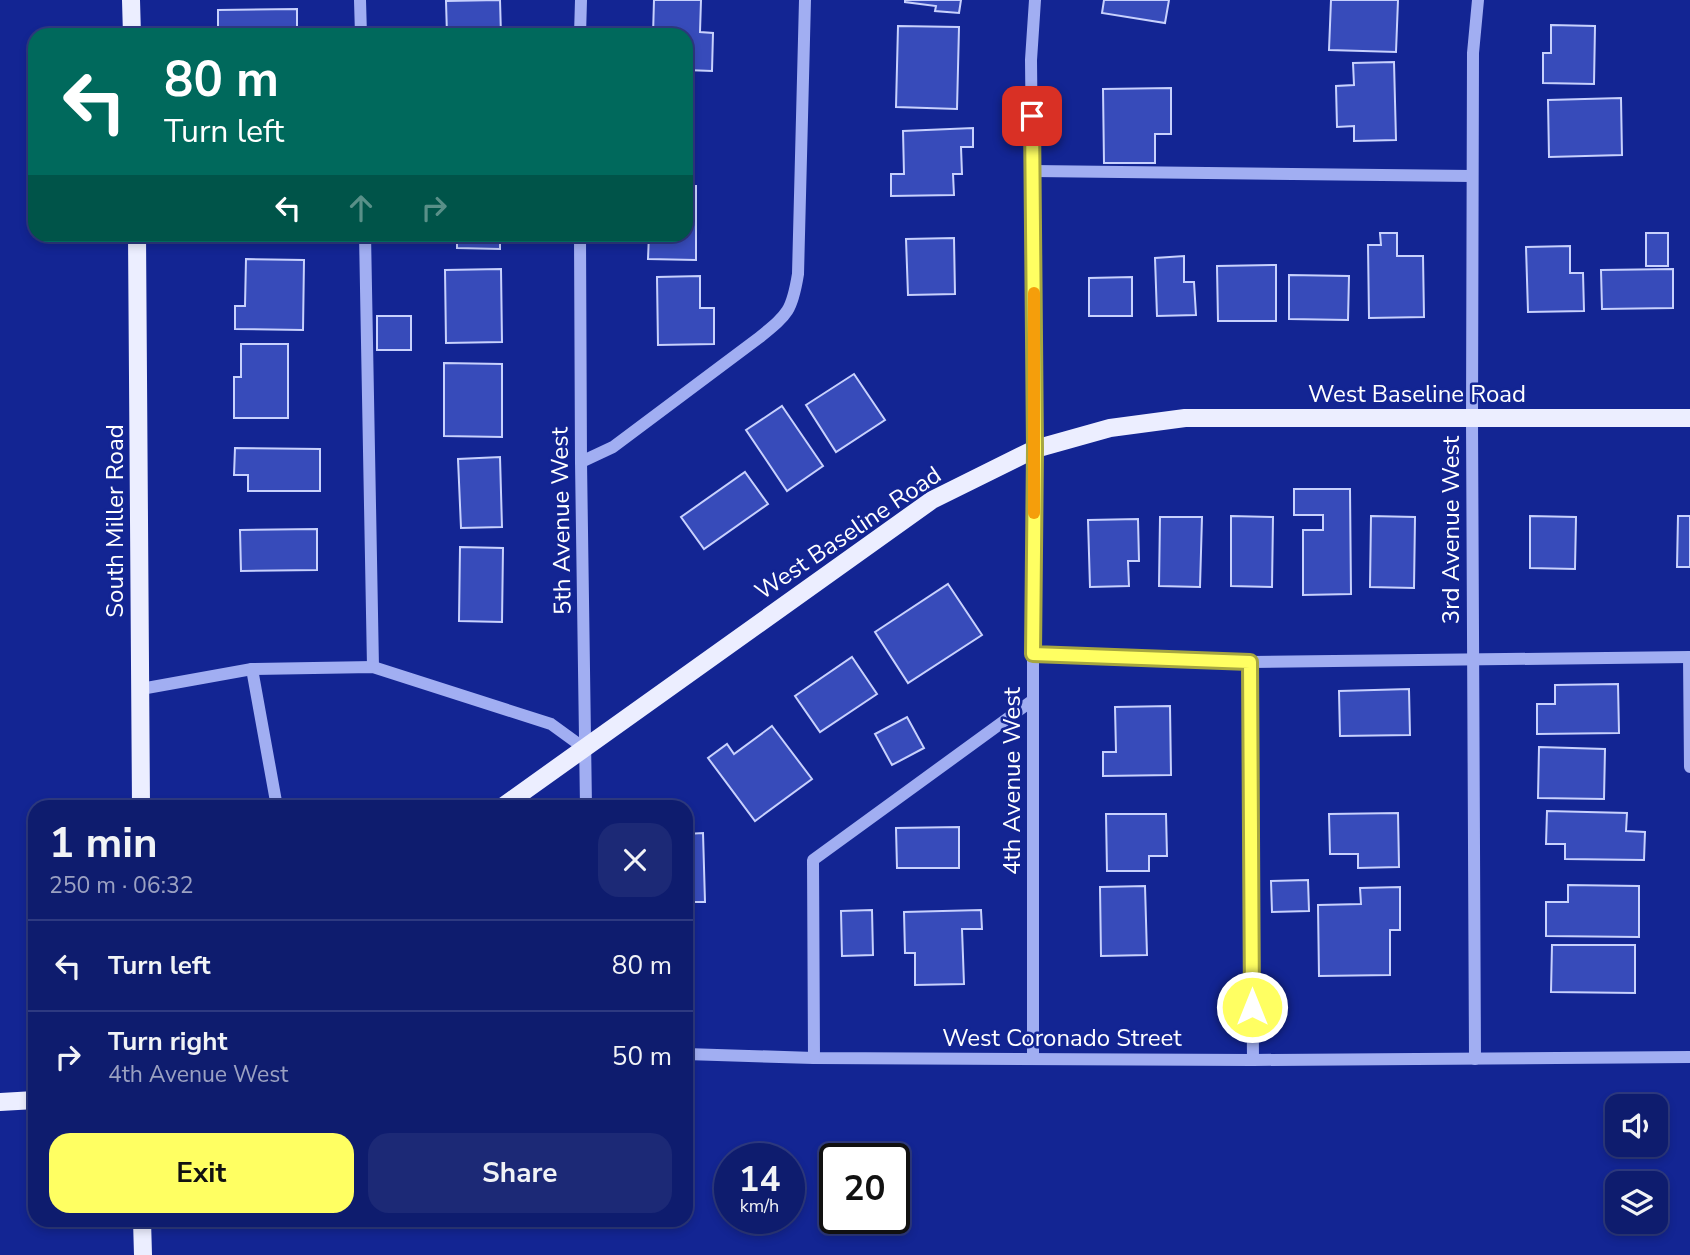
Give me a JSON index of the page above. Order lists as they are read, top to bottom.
{
  "streets": {
    "main road": ["West Baseline Road", "South Miller Road"],
    "street": [
      "5th Avenue West",
      "3rd Avenue West",
      "4th Avenue West",
      "West Coronado Street"
    ]
  },
  "crossings": [
    ["West Baseline Road", "5th Avenue West"],
    ["West Baseline Road", "3rd Avenue West"],
    ["West Baseline Road", "4th Avenue West"],
    ["3rd Avenue West", "West Coronado Street"],
    ["4th Avenue West", "West Coronado Street"]
  ],
  "page": {
    "turn": ["80 m", "Turn left"],
    "heading": ["1 min", "250 m · 06:32"],
    "list": [
      {
        "name": "Turn left",
        "value": "80 m"
      },
      {
        "name": "Turn right",
        "note": "4th Avenue West",
        "value": "50 m"
      }
    ],
    "buttons": ["Exit", "Share"],
    "speed": "14 km/h",
    "limit": "20"
  }
}
